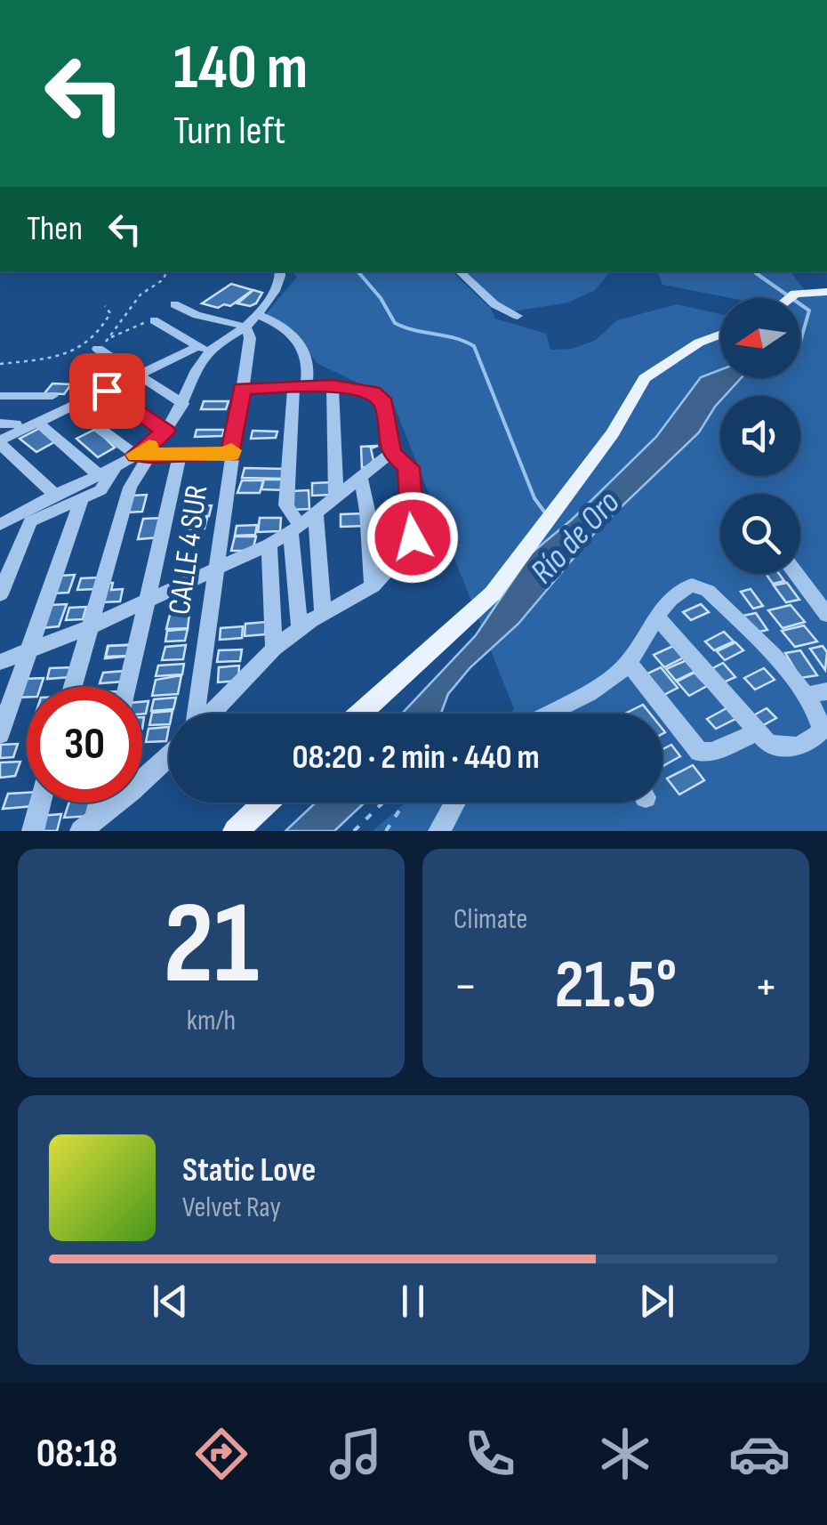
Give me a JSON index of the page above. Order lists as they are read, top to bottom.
{
  "streets": {
    "street": ["CALLE 4 SUR"]
  },
  "water": ["Río de Oro"],
  "north": "left",
  "page": {
    "turn": ["140 m", "Turn left"],
    "then": "Then",
    "limit": "30",
    "trip": "08:20 · 2 min · 440 m",
    "tile": [
      ["21", "km/h"],
      "Climate"
    ],
    "heat": ["−", "21.5°", "+"],
    "song": ["Static Love", "Velvet Ray"],
    "tabs": "08:18"
  }
}
